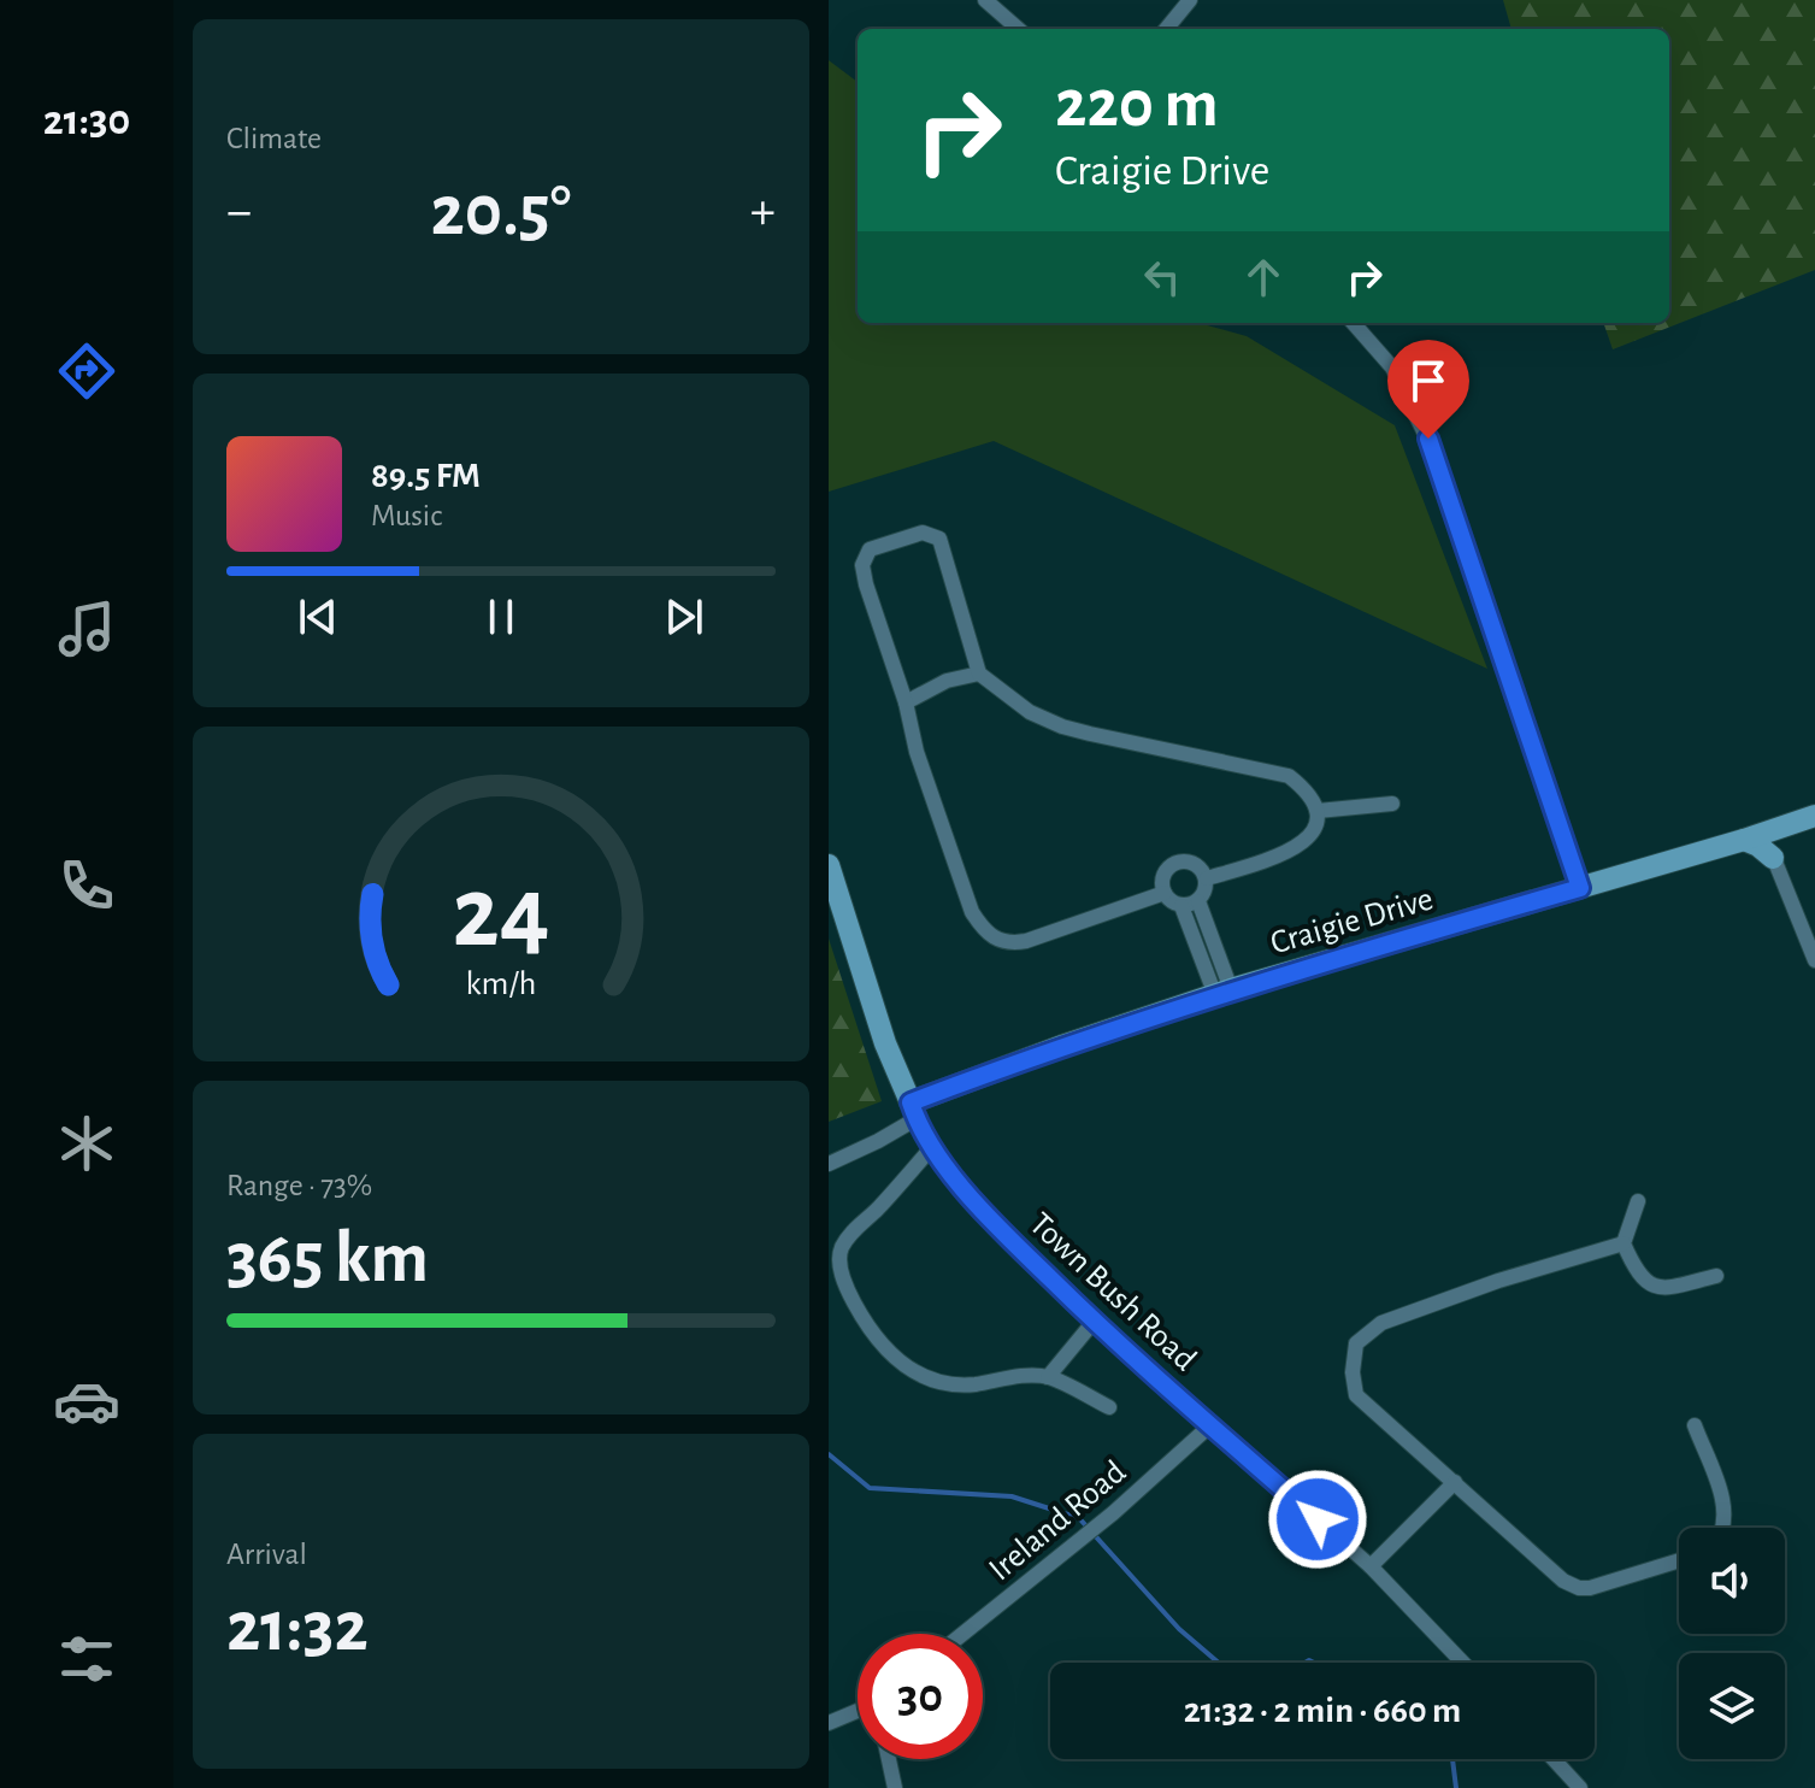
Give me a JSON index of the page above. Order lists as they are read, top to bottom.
{
  "streets": {
    "street": ["Craigie Drive", "Town Bush Road", "Ireland Road"]
  },
  "crossings": [
    ["Craigie Drive", "Town Bush Road"],
    ["Town Bush Road", "Ireland Road"]
  ],
  "page": {
    "tabs": "21:30",
    "tile": [
      "Climate",
      ["Range · 73%", "365 km"],
      ["Arrival", "21:32"]
    ],
    "turn": ["220 m", "Craigie Drive"],
    "heat": ["−", "20.5°", "+"],
    "song": ["89.5 FM", "Music"],
    "limit": "30",
    "trip": "21:32 · 2 min · 660 m",
    "gauge": ["24", "km/h"]
  }
}
